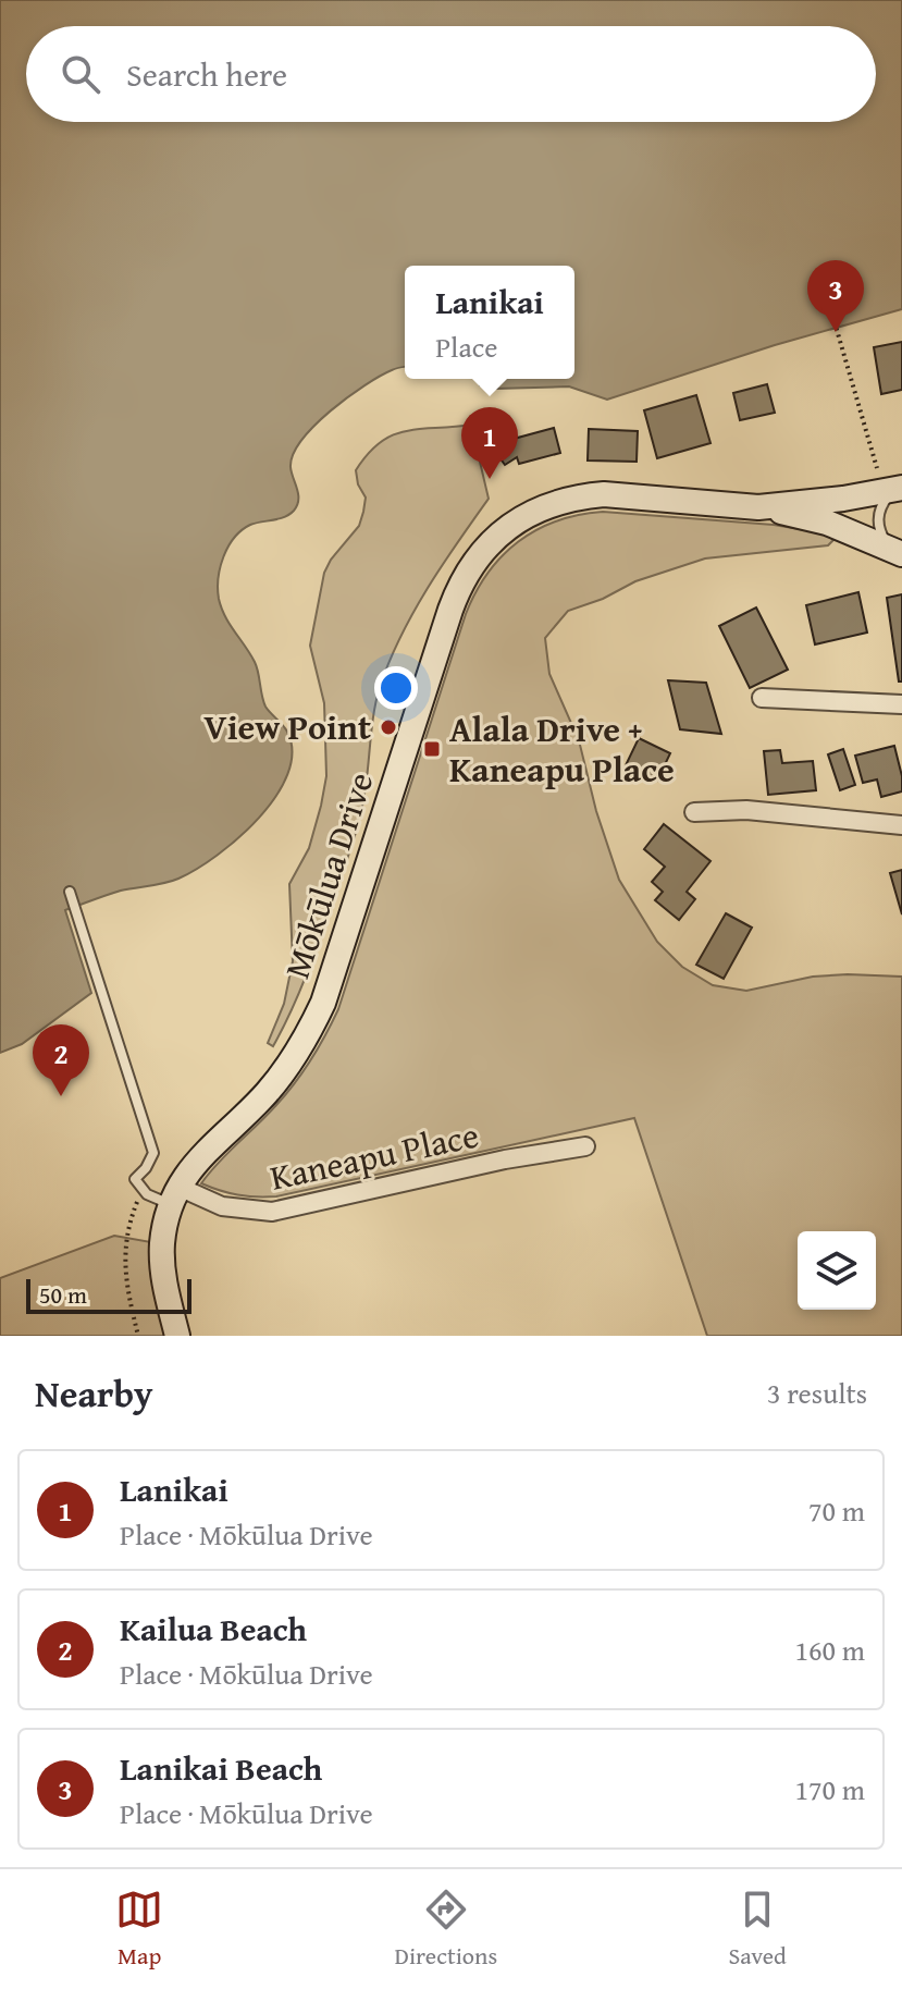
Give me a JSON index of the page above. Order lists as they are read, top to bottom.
{
  "streets": {
    "street": ["Mōkūlua Drive", "Kaneapu Place"]
  },
  "crossings": [
    ["Mōkūlua Drive", "Kaneapu Place"]
  ],
  "places": {
    "other": ["View Point"],
    "transit": ["Alala Drive + Kaneapu Place"]
  },
  "scale_bar": "50 m",
  "page": {
    "search": "Search here",
    "pins": ["3", "1", "2"],
    "popup": ["Lanikai", "Place"],
    "scale": "50 m",
    "heading": ["Nearby", "3 results"],
    "list": [
      {
        "mark": "1",
        "name": "Lanikai",
        "note": "Place · Mōkūlua Drive",
        "value": "70 m"
      },
      {
        "mark": "2",
        "name": "Kailua Beach",
        "note": "Place · Mōkūlua Drive",
        "value": "160 m"
      },
      {
        "mark": "3",
        "name": "Lanikai Beach",
        "note": "Place · Mōkūlua Drive",
        "value": "170 m"
      }
    ],
    "nav": ["Map", "Directions", "Saved"]
  }
}
